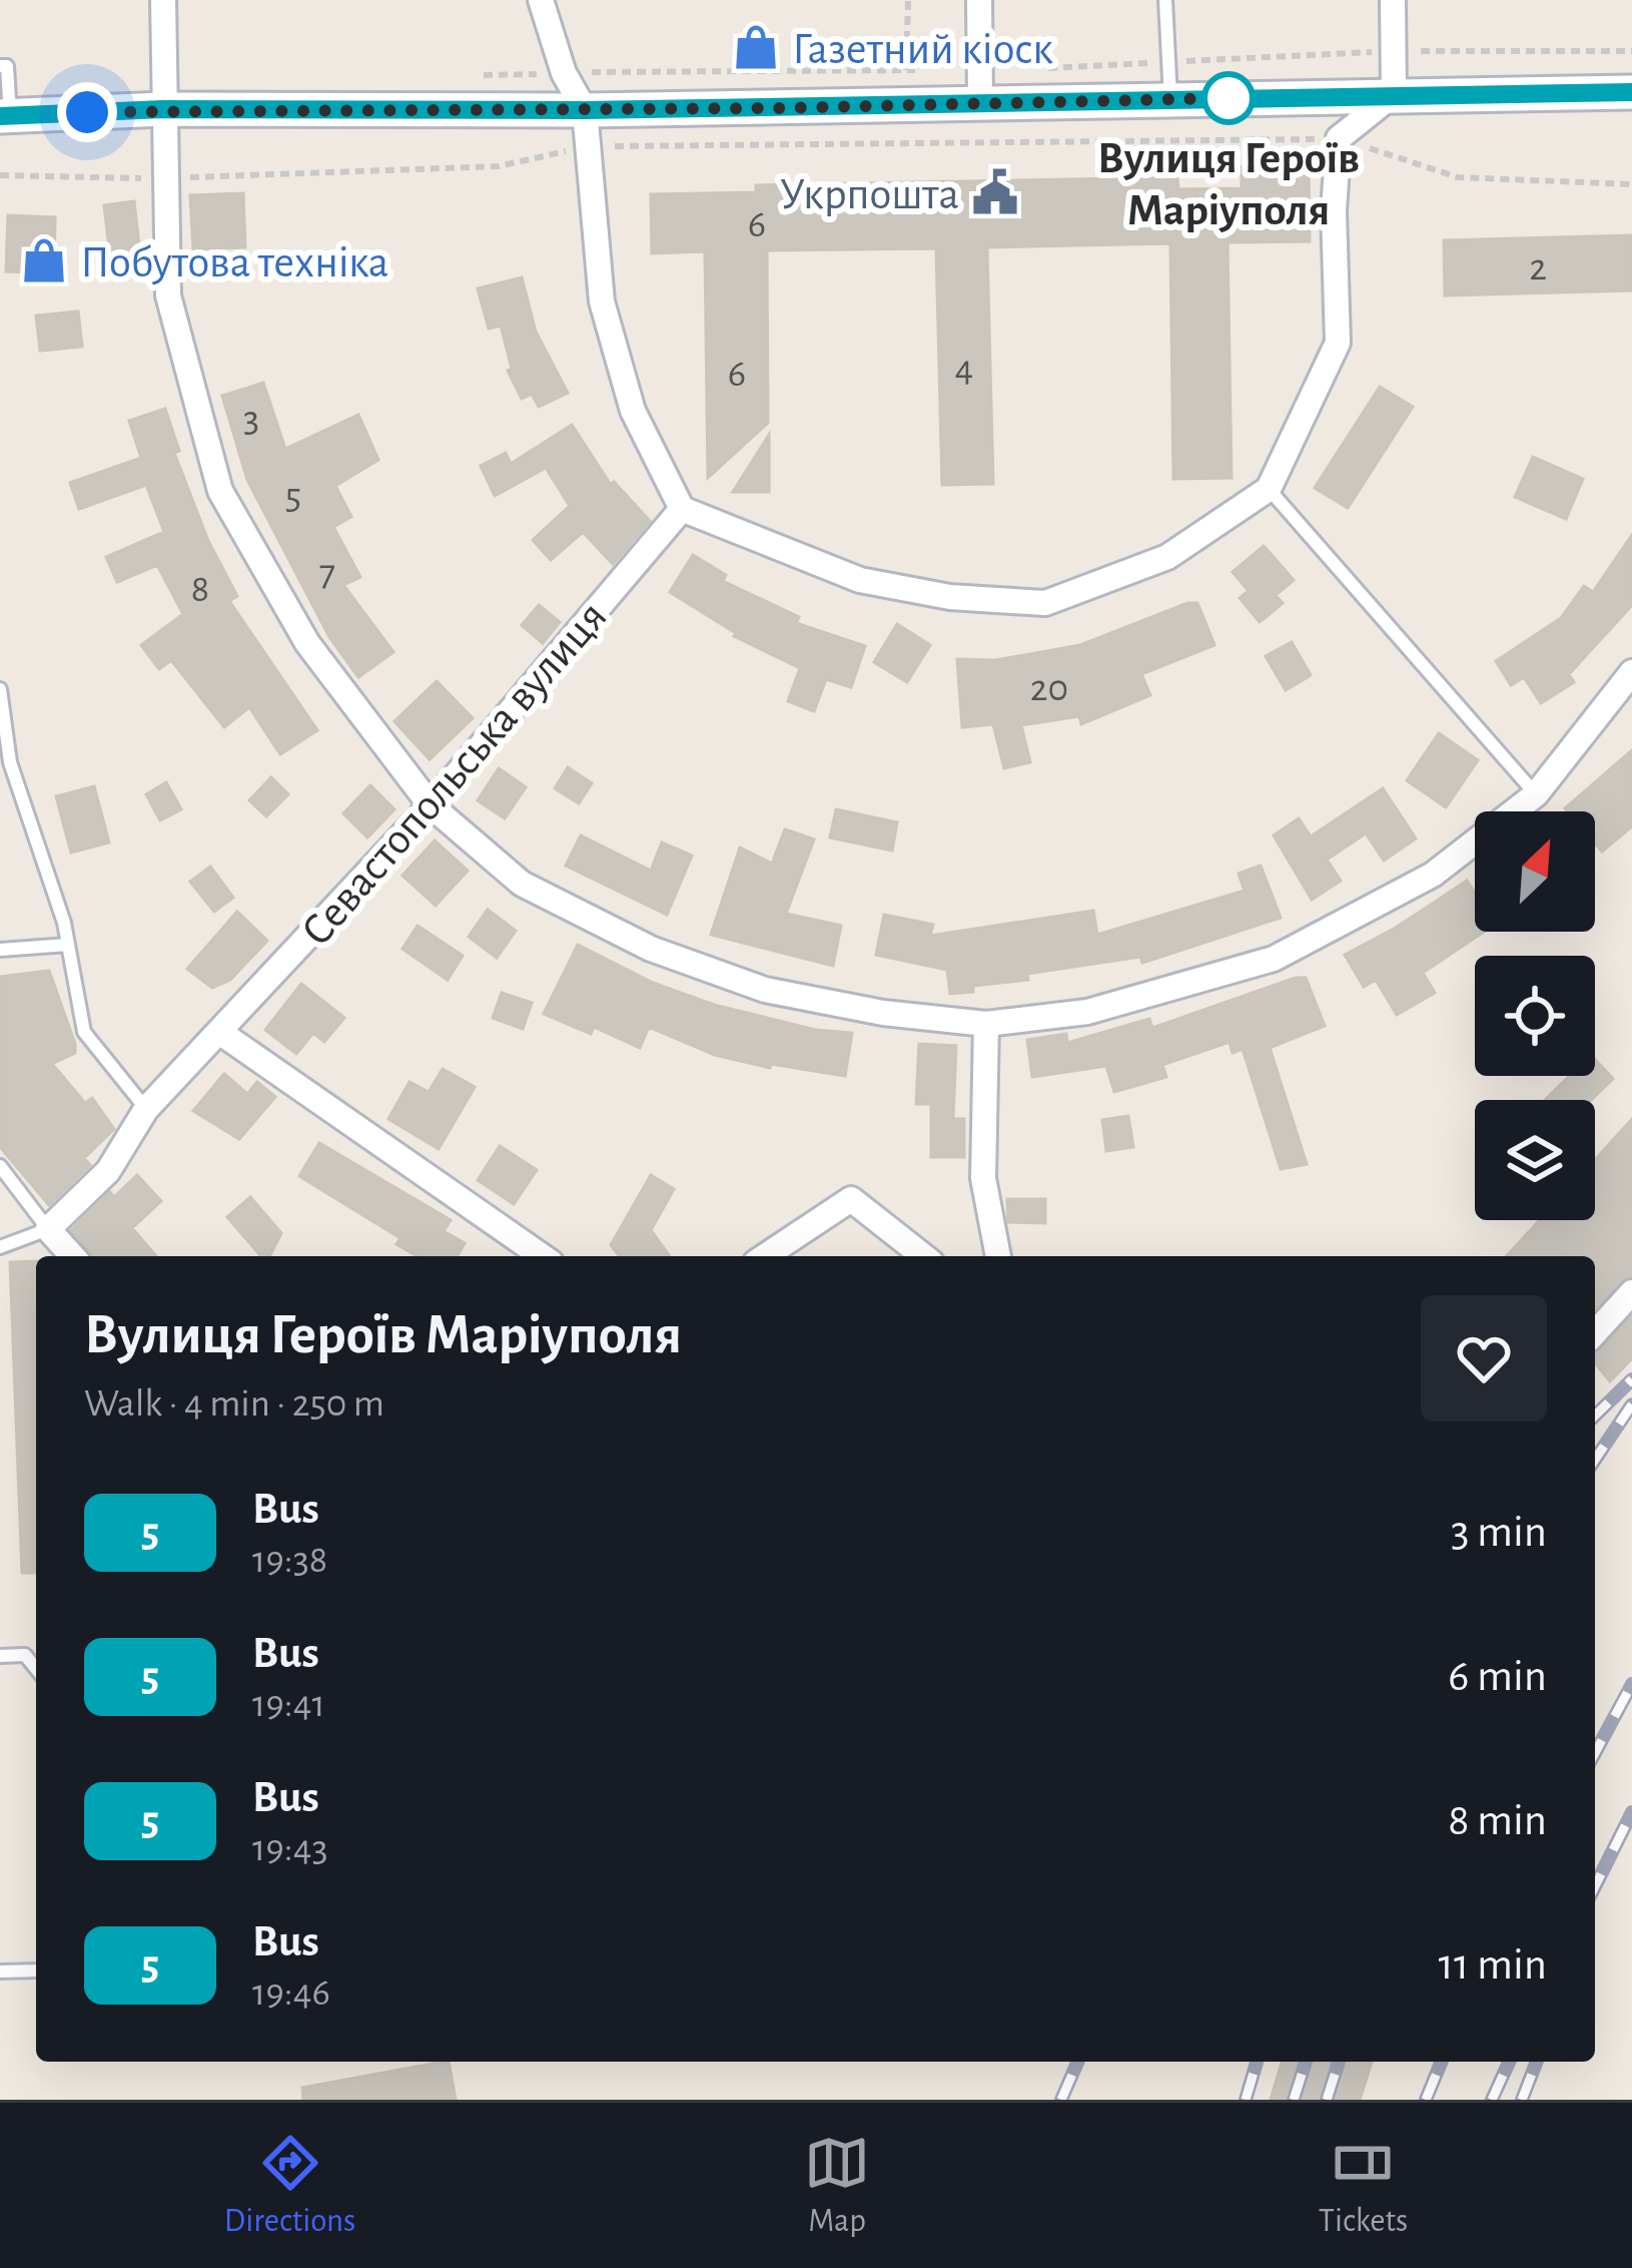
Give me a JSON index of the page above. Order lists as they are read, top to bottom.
{
  "streets": {
    "street": ["Севастопольська вулиця"]
  },
  "places": {
    "shop": ["Газетний кіоск", "Побутова техніка"],
    "other": ["Вулиця Героїв Маріуполя"],
    "public building": ["Укрпошта"]
  },
  "lines": ["bus line 5"],
  "house_numbers": [
    "6",
    "2",
    "4",
    "6",
    "3",
    "5",
    "7",
    "8",
    "20"
  ],
  "north": "top right",
  "page": {
    "heading": ["Вулиця Героїв Маріуполя", "Walk · 4 min · 250 m"],
    "list": [
      {
        "mark": "5",
        "name": "Bus",
        "note": "19:38",
        "value": "3 min"
      },
      {
        "mark": "5",
        "name": "Bus",
        "note": "19:41",
        "value": "6 min"
      },
      {
        "mark": "5",
        "name": "Bus",
        "note": "19:43",
        "value": "8 min"
      },
      {
        "mark": "5",
        "name": "Bus",
        "note": "19:46",
        "value": "11 min"
      }
    ],
    "tabs": ["Directions", "Map", "Tickets"]
  }
}
